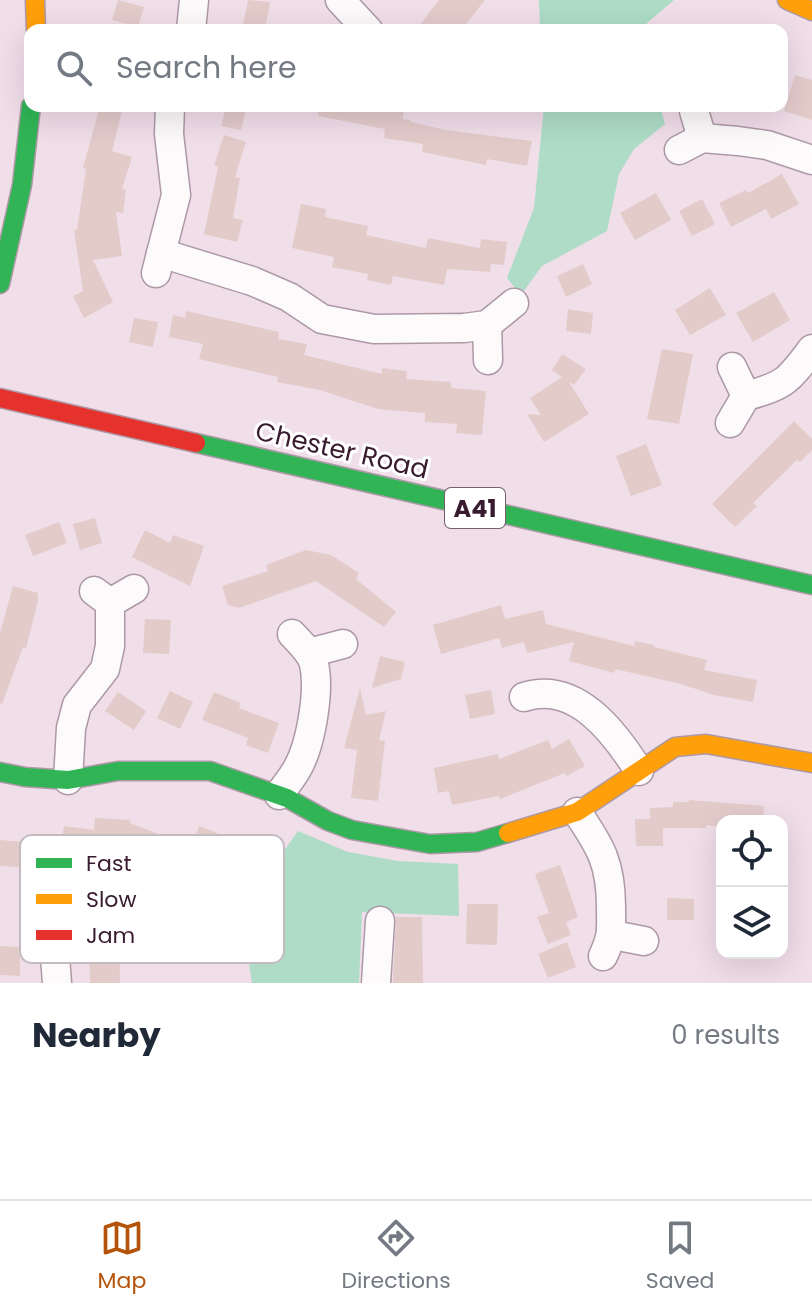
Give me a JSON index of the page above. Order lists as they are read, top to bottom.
{
  "streets": {
    "street": ["Chester Road", "A41"]
  },
  "legend": ["Fast", "Slow", "Jam"],
  "page": {
    "search": "Search here",
    "heading": ["Nearby", "0 results"],
    "nav": ["Map", "Directions", "Saved"]
  }
}
